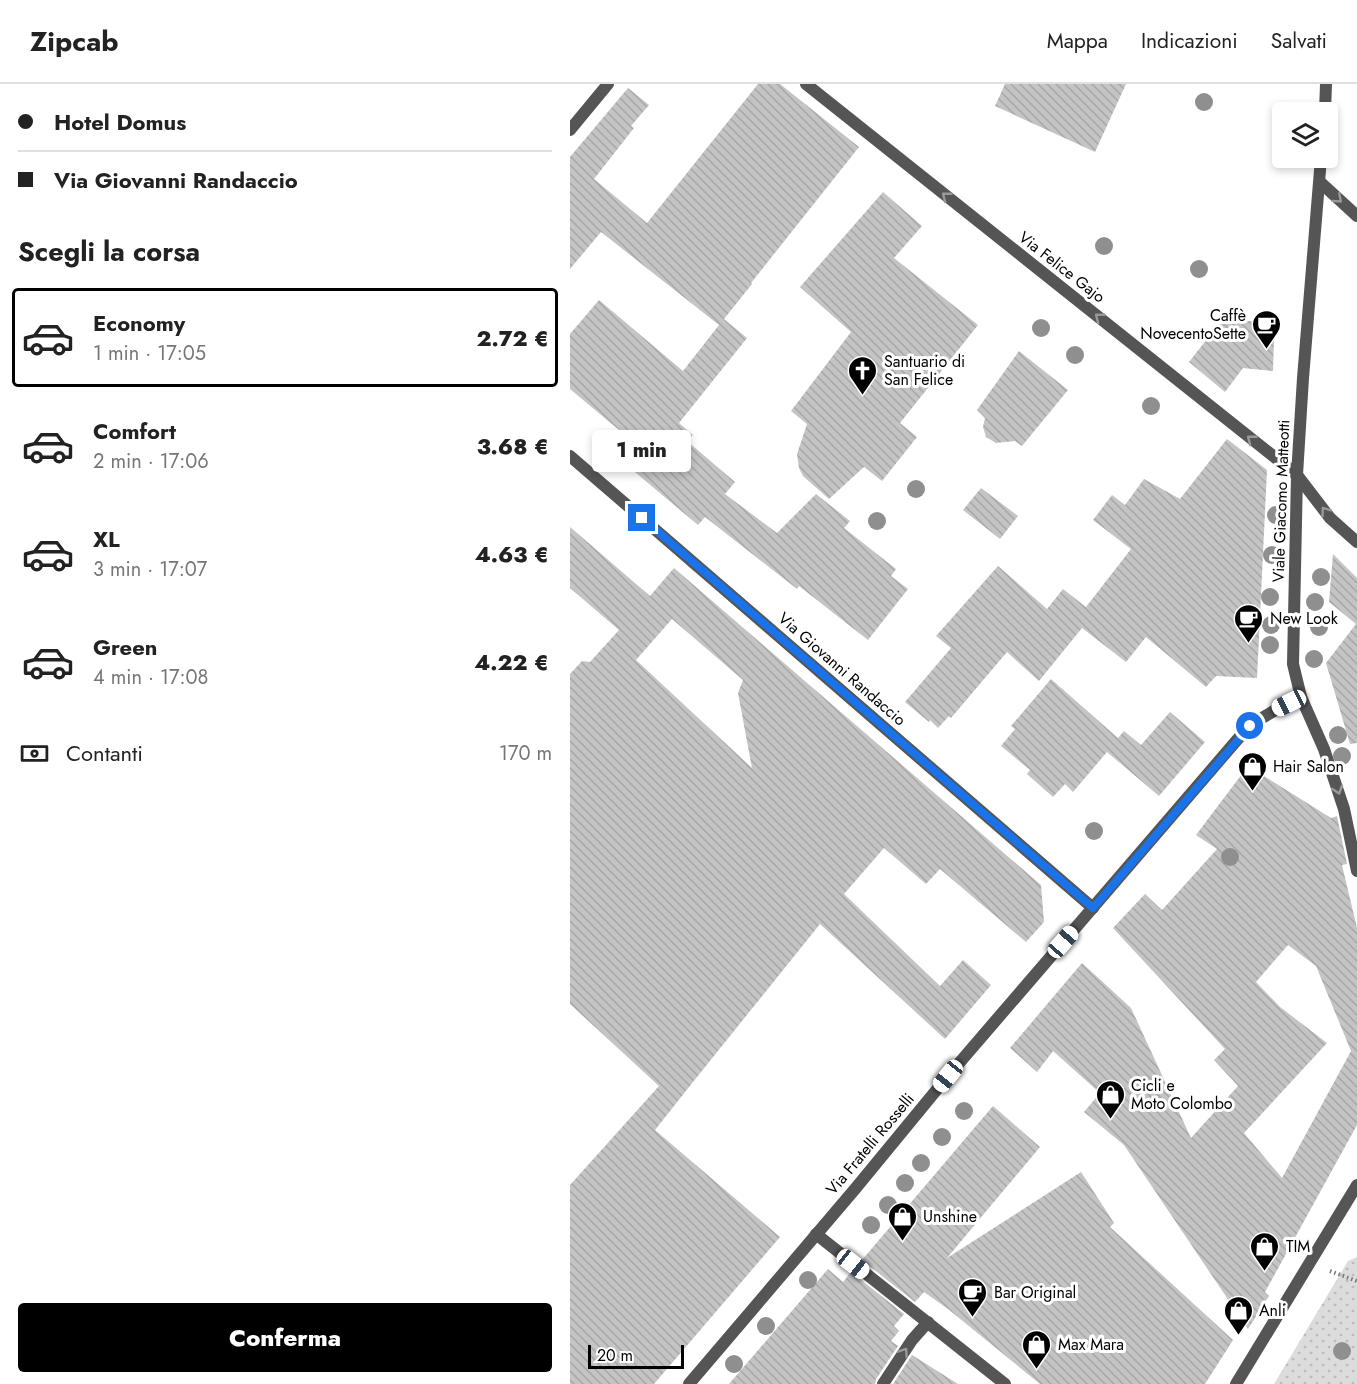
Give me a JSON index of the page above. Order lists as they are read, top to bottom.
{
  "streets": {
    "street": [
      "Via Felice Gajo",
      "Viale Giacomo Matteotti",
      "Via Giovanni Randaccio",
      "Via Fratelli Rosselli"
    ]
  },
  "crossings": [
    ["Via Felice Gajo", "Viale Giacomo Matteotti"],
    ["Viale Giacomo Matteotti", "Via Fratelli Rosselli"],
    ["Via Giovanni Randaccio", "Via Fratelli Rosselli"]
  ],
  "one_way": ["Via Felice Gajo"],
  "places": {
    "cafe": ["Caffè NovecentoSette", "New Look", "Bar Original"],
    "church": ["Santuario di San Felice"],
    "shop": [
      "Hair Salon",
      "Cicli e Moto Colombo",
      "Unshine",
      "TIM",
      "Anli",
      "Max Mara"
    ]
  },
  "scale_bar": "20 m",
  "page": {
    "header": "Zipcab",
    "nav": ["Mappa", "Indicazioni", "Salvati"],
    "banner": ["Hotel Domus", "Via Giovanni Randaccio"],
    "heading": "Scegli la corsa",
    "list": [
      {
        "name": "Economy",
        "note": "1 min · 17:05",
        "value": "2.72 €"
      },
      {
        "name": "Comfort",
        "note": "2 min · 17:06",
        "value": "3.68 €"
      },
      {
        "name": "XL",
        "note": "3 min · 17:07",
        "value": "4.63 €"
      },
      {
        "name": "Green",
        "note": "4 min · 17:08",
        "value": "4.22 €"
      }
    ],
    "bubble": "1 min",
    "pay": ["Contanti", "170 m"],
    "buttons": "Conferma",
    "scale": "20 m"
  }
}
